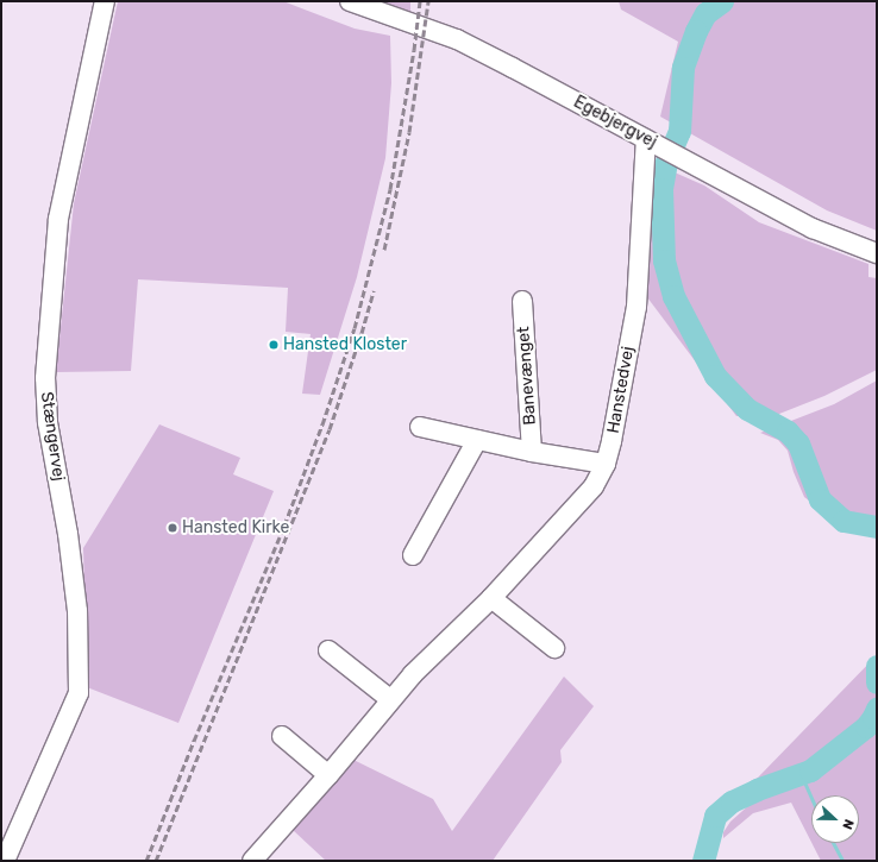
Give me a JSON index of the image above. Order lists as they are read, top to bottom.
{
  "streets": {
    "street": [
      "Egebjergvej",
      "Banevænget",
      "Hanstedvej",
      "Stængervej"
    ]
  },
  "crossings": [
    ["Egebjergvej", "Hanstedvej"],
    ["Banevænget", "Hanstedvej"]
  ],
  "places": ["Hansted Kloster", "Hansted Kirke"],
  "north": "right"
}
